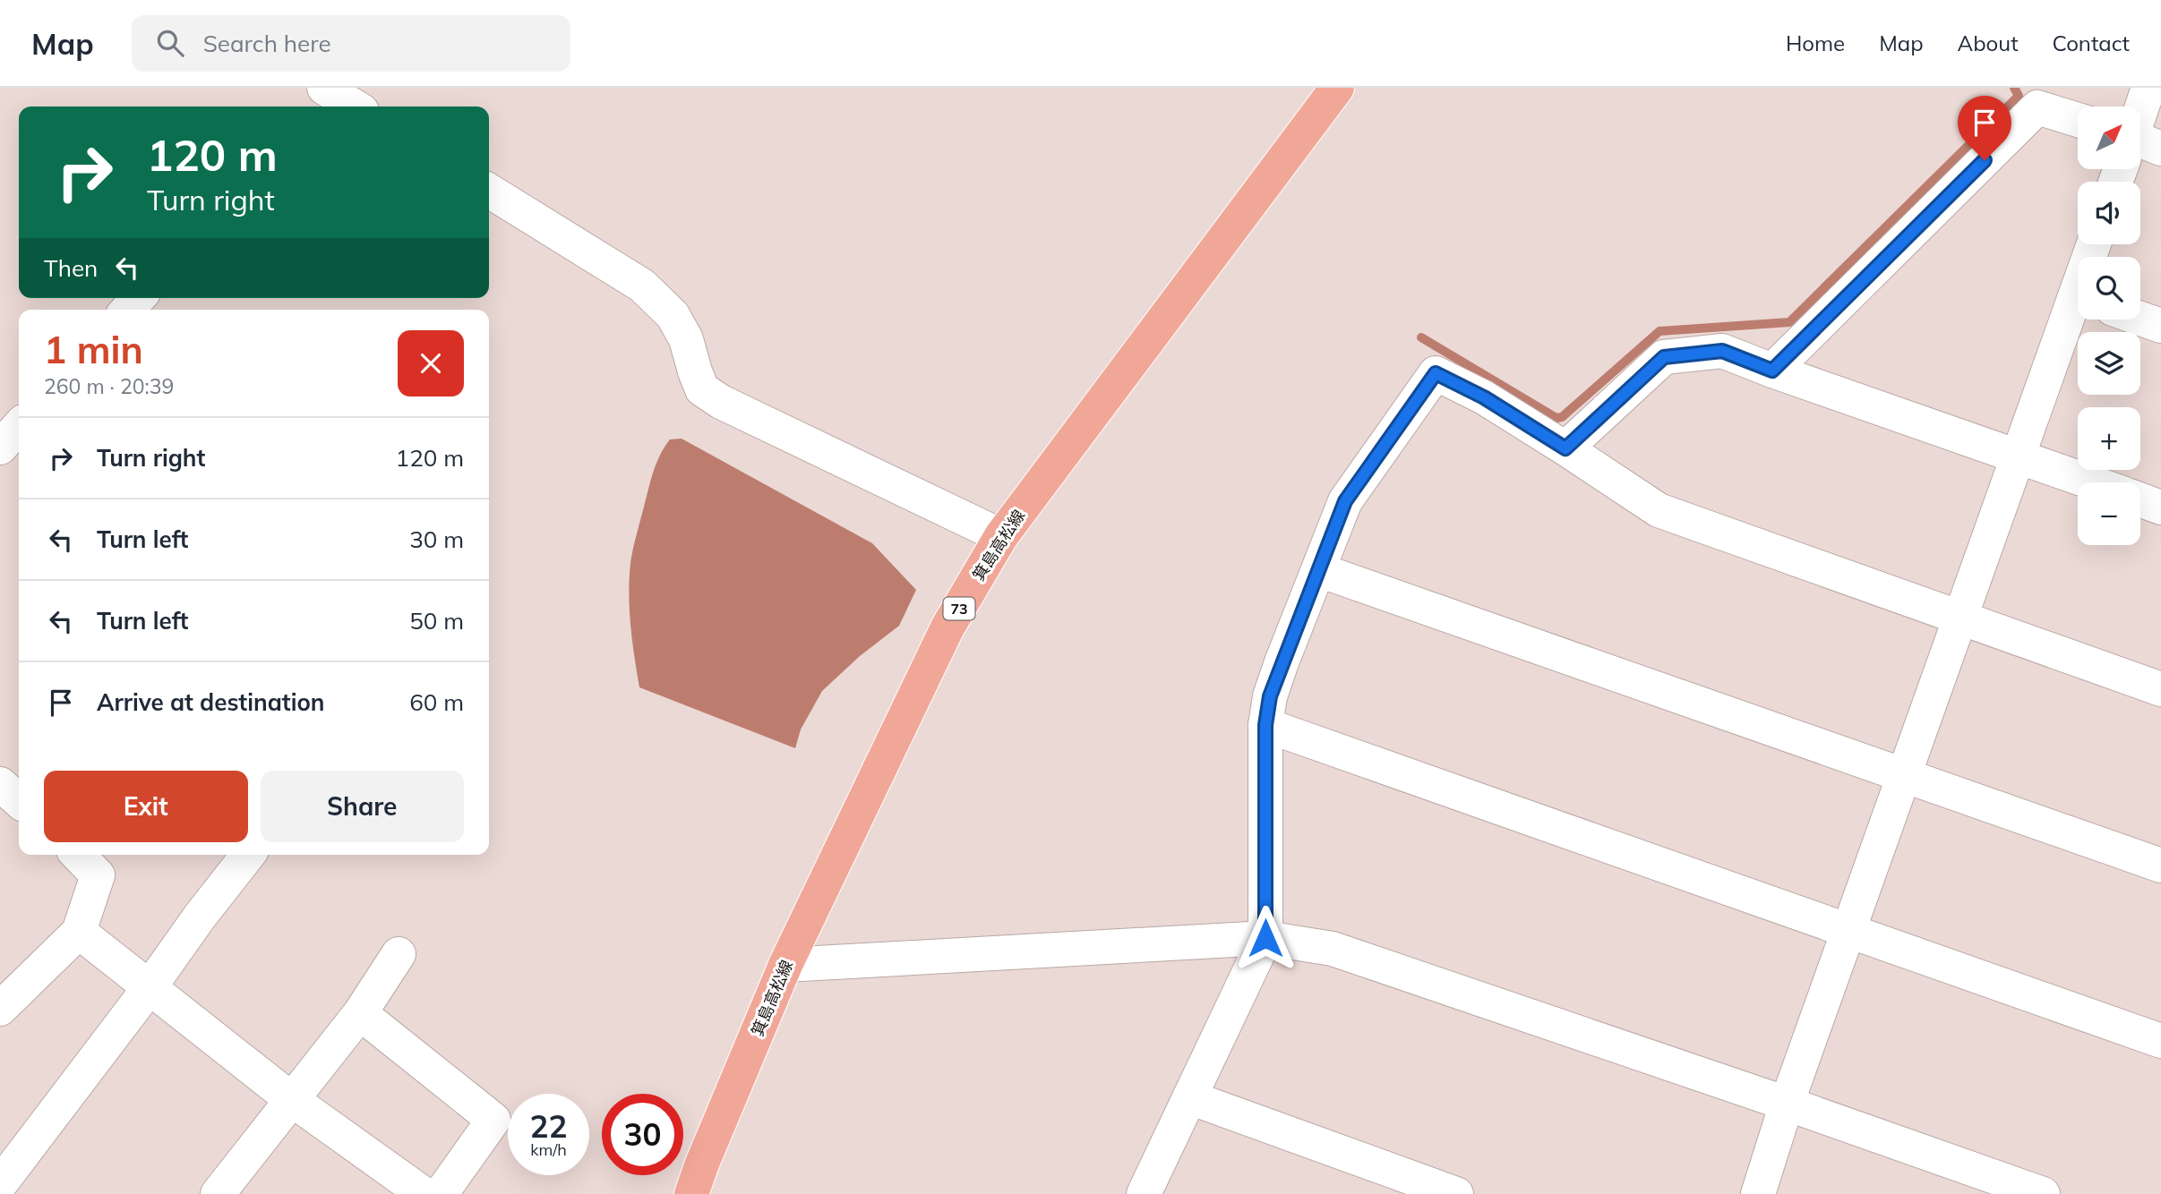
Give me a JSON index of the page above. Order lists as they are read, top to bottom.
{
  "streets": {
    "main road": ["箕島高松線", "73"]
  },
  "north": "top right",
  "page": {
    "header": "Map",
    "search": "Search here",
    "nav": [
      "Home",
      "Map",
      "About",
      "Contact"
    ],
    "map_buttons": ["+", "−"],
    "turn": ["120 m", "Turn right"],
    "then": "Then",
    "heading": ["1 min", "260 m · 20:39"],
    "list": [
      {
        "name": "Turn right",
        "value": "120 m"
      },
      {
        "name": "Turn left",
        "value": "30 m"
      },
      {
        "name": "Turn left",
        "value": "50 m"
      },
      {
        "name": "Arrive at destination",
        "value": "60 m"
      }
    ],
    "buttons": ["Exit", "Share"],
    "speed": "22 km/h",
    "limit": "30"
  }
}
